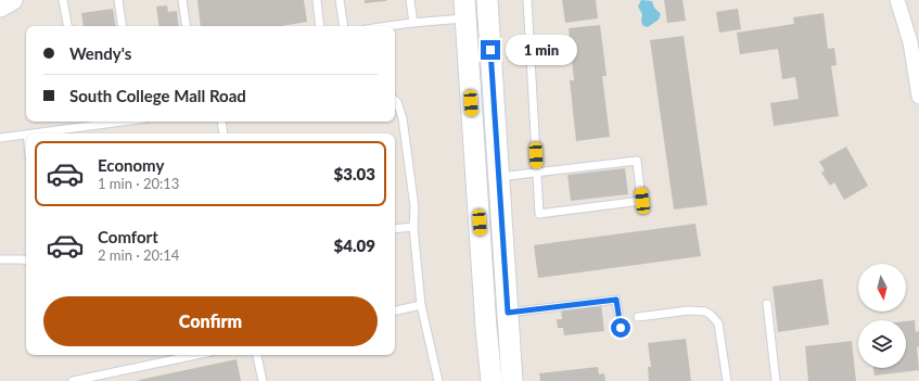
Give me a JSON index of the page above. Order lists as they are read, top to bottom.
{
  "north": "bottom",
  "page": {
    "banner": ["Wendy's", "South College Mall Road"],
    "bubble": "1 min",
    "list": [
      {
        "name": "Economy",
        "note": "1 min · 20:13",
        "value": "$3.03"
      },
      {
        "name": "Comfort",
        "note": "2 min · 20:14",
        "value": "$4.09"
      }
    ],
    "buttons": "Confirm"
  }
}
